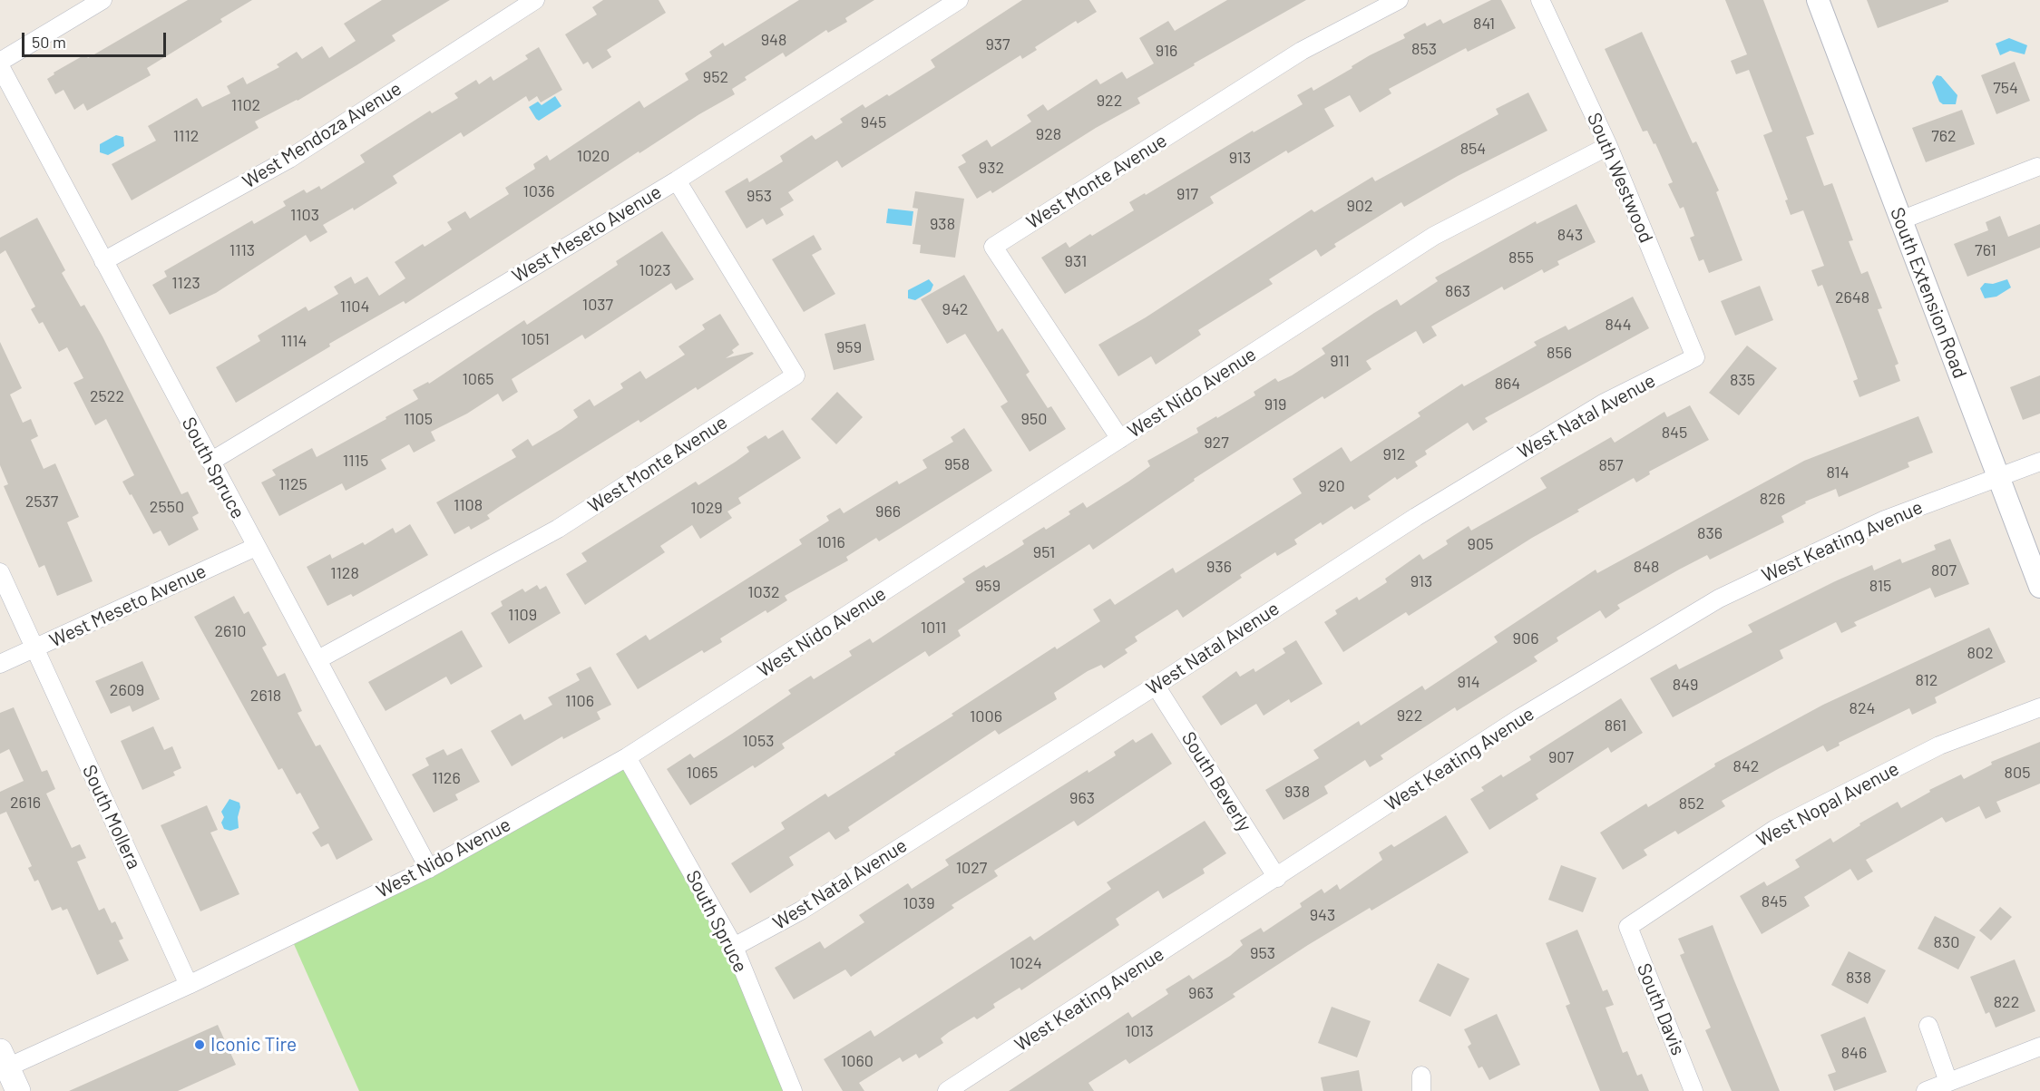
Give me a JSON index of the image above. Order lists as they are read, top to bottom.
{
  "streets": {
    "street": [
      "West Mendoza Avenue",
      "South Westwood",
      "West Monte Avenue",
      "West Meseto Avenue",
      "South Extension Road",
      "West Nido Avenue",
      "West Natal Avenue",
      "South Spruce",
      "West Keating Avenue",
      "South Beverly",
      "West Nopal Avenue",
      "South Mollera",
      "South Davis"
    ]
  },
  "crossings": [
    ["West Mendoza Avenue", "South Spruce"],
    ["South Westwood", "West Nido Avenue"],
    ["South Westwood", "West Natal Avenue"],
    ["West Monte Avenue", "West Meseto Avenue"],
    ["West Monte Avenue", "West Nido Avenue"],
    ["West Monte Avenue", "South Spruce"],
    ["West Meseto Avenue", "South Spruce"],
    ["West Meseto Avenue", "South Mollera"],
    ["South Extension Road", "West Keating Avenue"],
    ["West Nido Avenue", "South Spruce"],
    ["West Nido Avenue", "South Mollera"],
    ["West Natal Avenue", "South Spruce"],
    ["West Natal Avenue", "South Beverly"],
    ["West Keating Avenue", "South Beverly"],
    ["West Nopal Avenue", "South Davis"]
  ],
  "places": ["Iconic Tire"],
  "house_numbers": [
    "841",
    "948",
    "937",
    "853",
    "916",
    "952",
    "754",
    "922",
    "1102",
    "945",
    "928",
    "1112",
    "762",
    "854",
    "1020",
    "913",
    "932",
    "1036",
    "917",
    "953",
    "902",
    "1103",
    "938",
    "843",
    "1113",
    "761",
    "855",
    "931",
    "1023",
    "1123",
    "863",
    "2648",
    "1037",
    "1104",
    "942",
    "844",
    "1051",
    "1114",
    "959",
    "856",
    "911",
    "1065",
    "835",
    "864",
    "2522",
    "919",
    "1105",
    "950",
    "845",
    "927",
    "912",
    "1115",
    "958",
    "857",
    "814",
    "1125",
    "920",
    "826",
    "2537",
    "1108",
    "2550",
    "1029",
    "966",
    "836",
    "1016",
    "905",
    "951",
    "936",
    "848",
    "807",
    "1128",
    "913",
    "959",
    "815",
    "1032",
    "1109",
    "1011",
    "2610",
    "906",
    "802",
    "812",
    "914",
    "849",
    "2609",
    "2618",
    "1106",
    "824",
    "922",
    "1006",
    "861",
    "1053",
    "907",
    "842",
    "1065",
    "805",
    "1126",
    "938",
    "963",
    "2616",
    "852",
    "1027",
    "845",
    "1039",
    "943",
    "830",
    "953",
    "1024",
    "838",
    "963",
    "822",
    "1013",
    "846",
    "1060"
  ],
  "scale_bar": "50 m"
}
